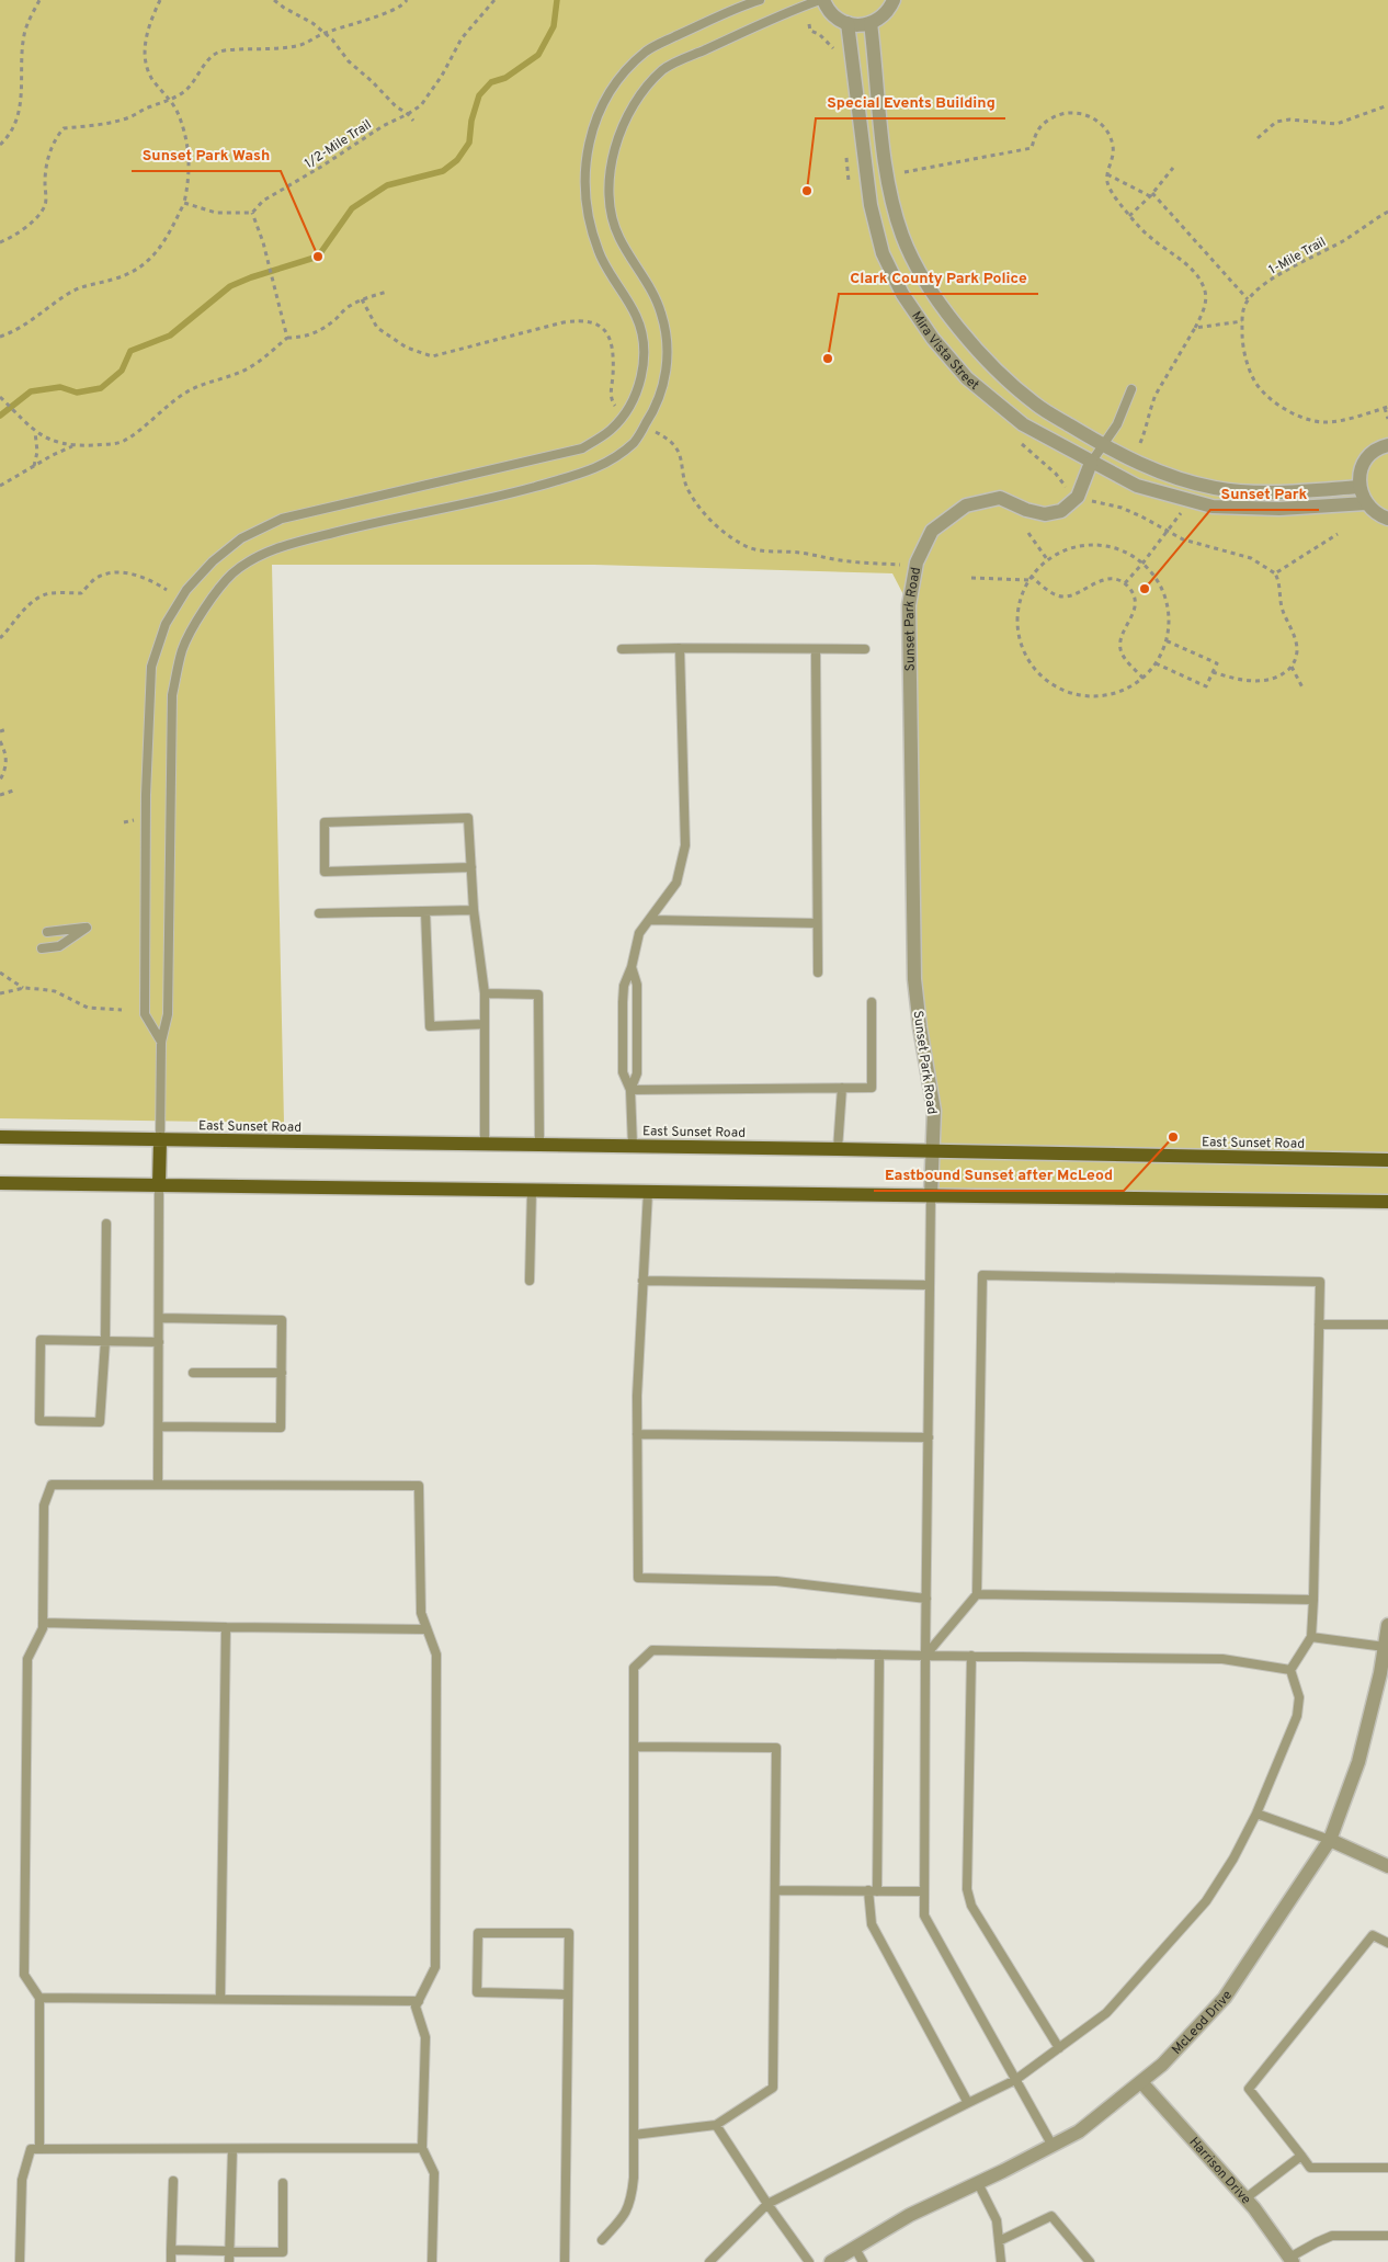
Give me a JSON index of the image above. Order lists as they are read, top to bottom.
{
  "streets": {
    "main road": ["East Sunset Road"],
    "street": [
      "Mira Vista Street",
      "Sunset Park Road",
      "McLeod Drive",
      "Harrison Drive"
    ],
    "path": ["1/2-Mile Trail", "1-Mile Trail"]
  },
  "crossings": [
    ["Mira Vista Street", "Sunset Park Road"],
    ["Sunset Park Road", "East Sunset Road"],
    ["McLeod Drive", "Harrison Drive"]
  ],
  "places": [
    "Special Events Building",
    "Sunset Park Wash",
    "Clark County Park Police",
    "Sunset Park",
    "Eastbound Sunset after McLeod"
  ]
}
